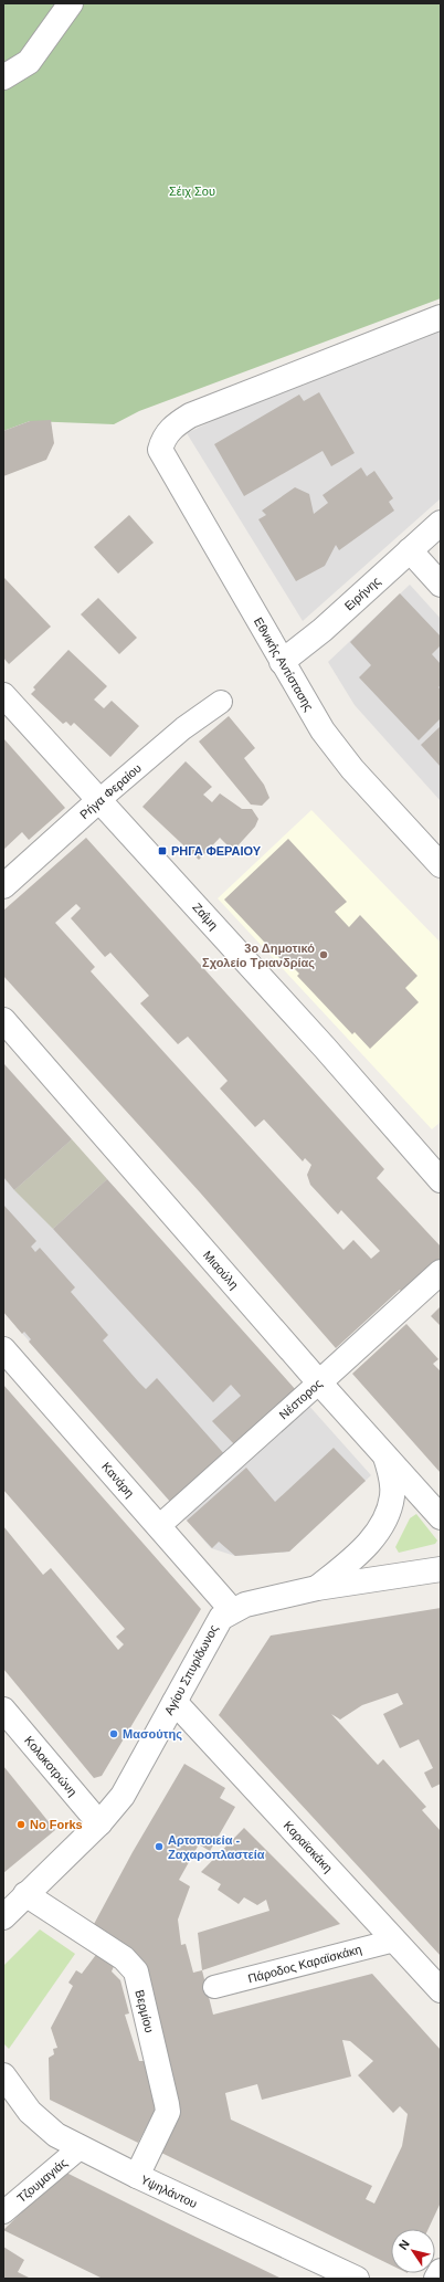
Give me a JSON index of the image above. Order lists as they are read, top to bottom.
{
  "streets": {
    "street": [
      "Ειρήνης",
      "Εθνικής Αντίστασης",
      "Ρήγα Φεραίου",
      "Ζαΐμη",
      "Μιαούλη",
      "Νέστορος",
      "Κανάρη",
      "Αγίου Σπυρίδωνος",
      "Κολοκοτρώνη",
      "Καραϊσκάκη",
      "Πάροδος Καραϊσκάκη",
      "Βερμίου",
      "Τζουμαγιάς",
      "Υψηλάντου"
    ]
  },
  "crossings": [
    ["Ειρήνης", "Εθνικής Αντίστασης"],
    ["Ρήγα Φεραίου", "Ζαΐμη"],
    ["Μιαούλη", "Νέστορος"],
    ["Νέστορος", "Κανάρη"],
    ["Κανάρη", "Αγίου Σπυρίδωνος"],
    ["Αγίου Σπυρίδωνος", "Κολοκοτρώνη"],
    ["Αγίου Σπυρίδωνος", "Καραϊσκάκη"],
    ["Αγίου Σπυρίδωνος", "Βερμίου"],
    ["Καραϊσκάκη", "Πάροδος Καραϊσκάκη"],
    ["Βερμίου", "Υψηλάντου"],
    ["Τζουμαγιάς", "Υψηλάντου"]
  ],
  "parks": ["Σέιχ Σου"],
  "places": {
    "transit": ["ΡΗΓΑ ΦΕΡΑΙΟΥ"],
    "other": [
      "3ο Δημοτικό Σχολείο Τριανδρίας",
      "Μασούτης",
      "No Forks",
      "Αρτοποιεία - Ζαχαροπλαστεία"
    ]
  },
  "north": "top left"
}
